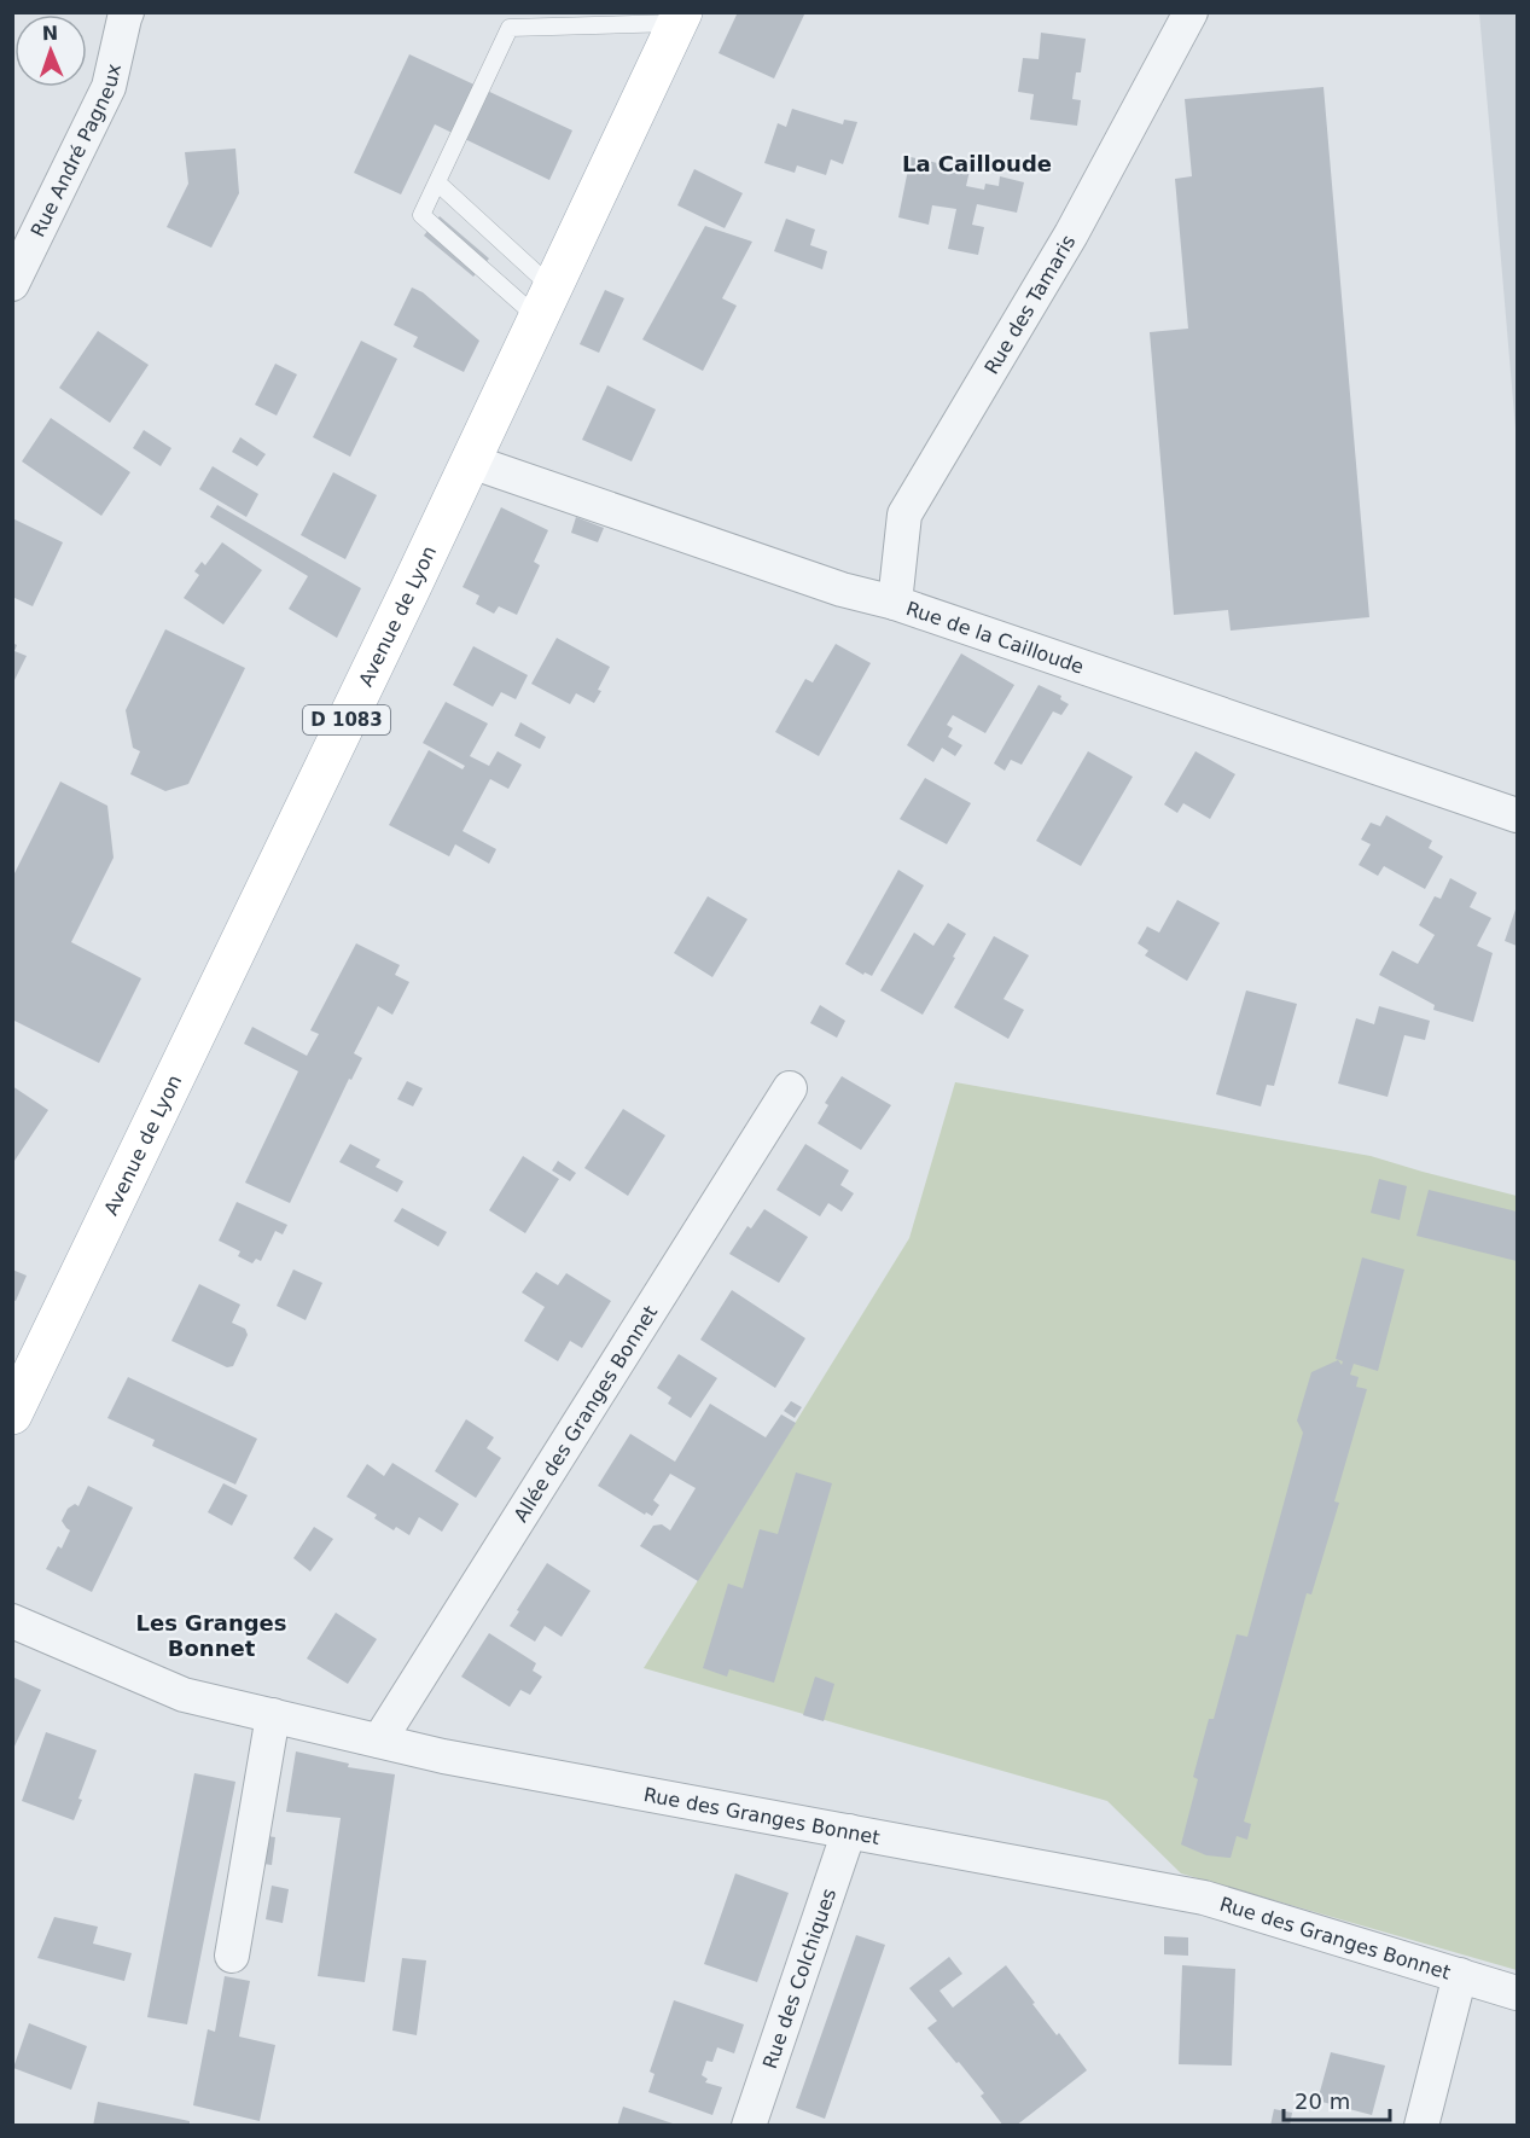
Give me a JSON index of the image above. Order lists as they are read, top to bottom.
{
  "streets": {
    "main road": ["Avenue de Lyon", "D 1083"],
    "street": [
      "Rue André Pagneux",
      "Rue des Tamaris",
      "Rue de la Cailloude",
      "Allée des Granges Bonnet",
      "Rue des Granges Bonnet",
      "Rue des Colchiques"
    ]
  },
  "crossings": [
    ["Rue des Tamaris", "Rue de la Cailloude"],
    ["Avenue de Lyon", "Rue de la Cailloude"],
    ["Allée des Granges Bonnet", "Rue des Granges Bonnet"],
    ["Rue des Granges Bonnet", "Rue des Colchiques"]
  ],
  "districts": ["La Cailloude", "Les Granges Bonnet"],
  "scale_bar": "20 m",
  "north": "top"
}
